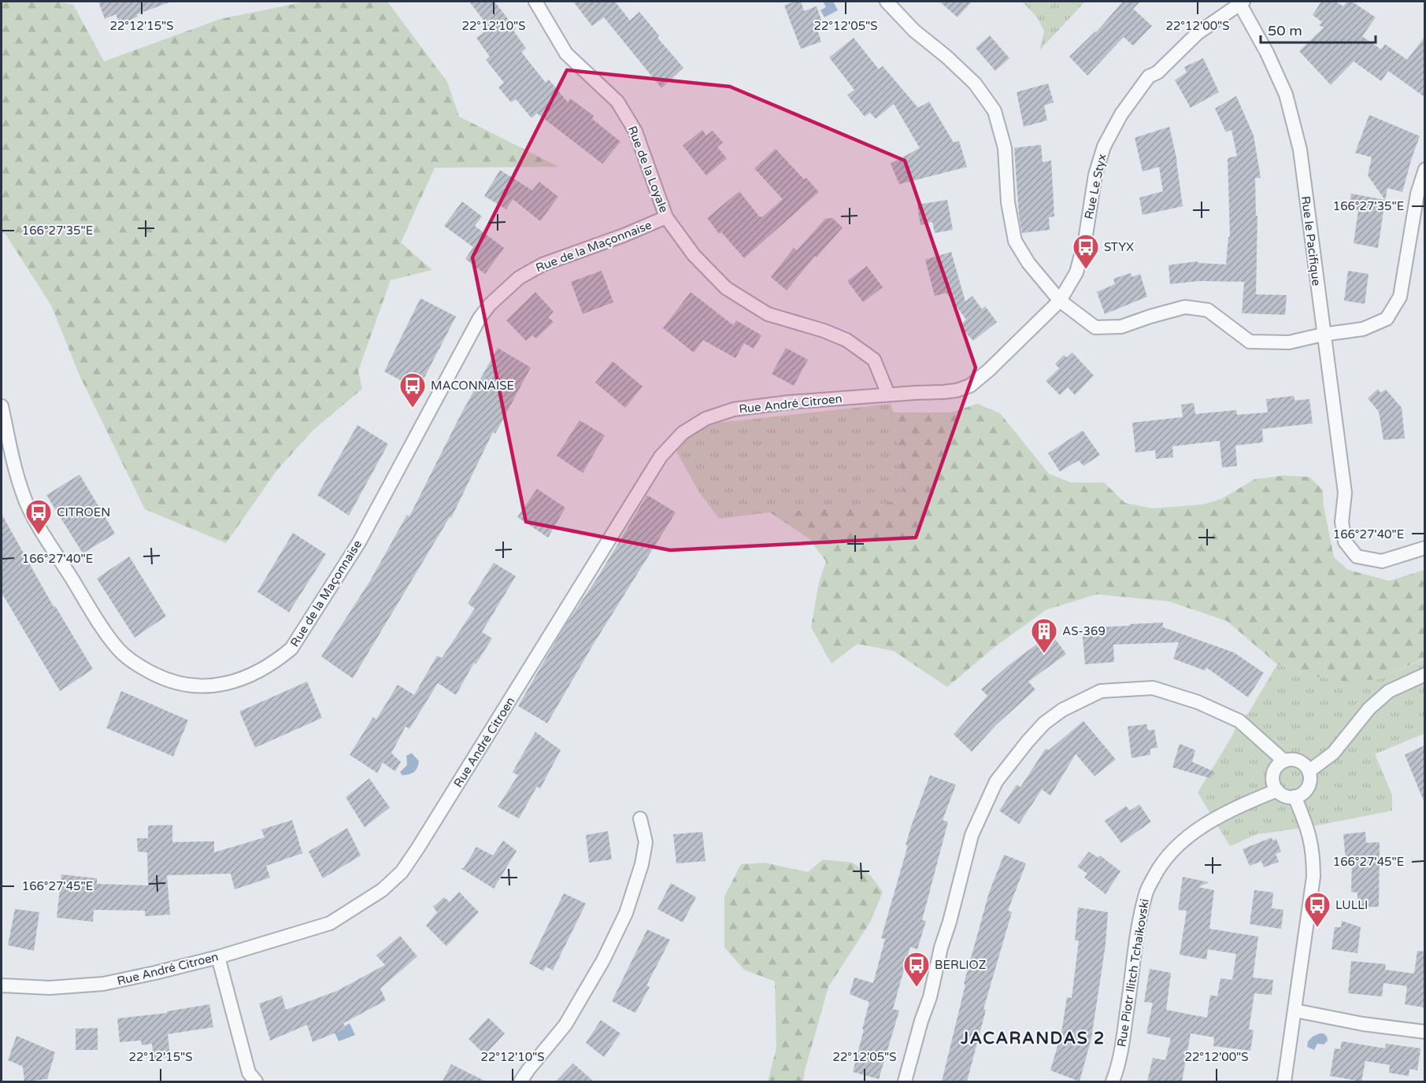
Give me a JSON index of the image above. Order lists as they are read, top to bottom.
{
  "streets": {
    "street": [
      "Rue de la Loyale",
      "Rue Le Styx",
      "Rue le Pacifique",
      "Rue de la Maçonnaise",
      "Rue André Citroen",
      "Rue Piotr Ilitch Tchaikovski"
    ]
  },
  "crossings": [
    ["Rue de la Loyale", "Rue Le Styx"],
    ["Rue de la Loyale", "Rue de la Maçonnaise"],
    ["Rue de la Loyale", "Rue André Citroen"],
    ["Rue Le Styx", "Rue le Pacifique"],
    ["Rue Le Styx", "Rue André Citroen"]
  ],
  "districts": ["JACARANDAS 2"],
  "places": {
    "bus stop": [
      "STYX",
      "MACONNAISE",
      "CITROEN",
      "LULLI",
      "BERLIOZ"
    ],
    "building": ["AS-369"]
  },
  "scale_bar": "50 m",
  "coordinates": [
    "22°12'15\"S",
    "22°12'10\"S",
    "22°12'05\"S",
    "22°12'00\"S",
    "166°27'35\"E",
    "166°27'40\"E",
    "166°27'45\"E"
  ]
}
